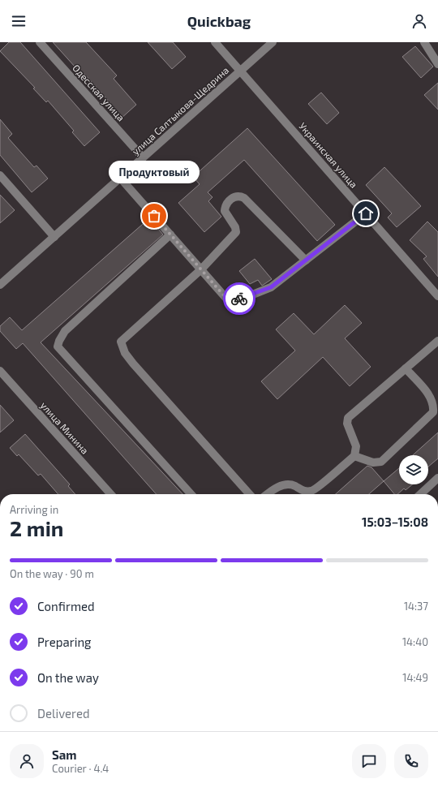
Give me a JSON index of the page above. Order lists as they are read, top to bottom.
{
  "streets": {
    "street": [
      "Одесская улица",
      "улица Салтыкова-Щедрина",
      "Украинская улица",
      "улица Минина"
    ]
  },
  "crossings": [
    ["Одесская улица", "улица Салтыкова-Щедрина"],
    ["улица Салтыкова-Щедрина", "Украинская улица"]
  ],
  "places": ["Продуктовый"],
  "page": {
    "header": "Quickbag",
    "bubble": "Продуктовый",
    "heading": ["2 min", "Arriving in", "15:03–15:08"],
    "panel": ["Sam", "Courier · 4.4"],
    "bar": "On the way · 90 m",
    "list": [
      ["Confirmed", "14:37"],
      ["Preparing", "14:40"],
      ["On the way", "14:49"],
      "Delivered"
    ]
  }
}
